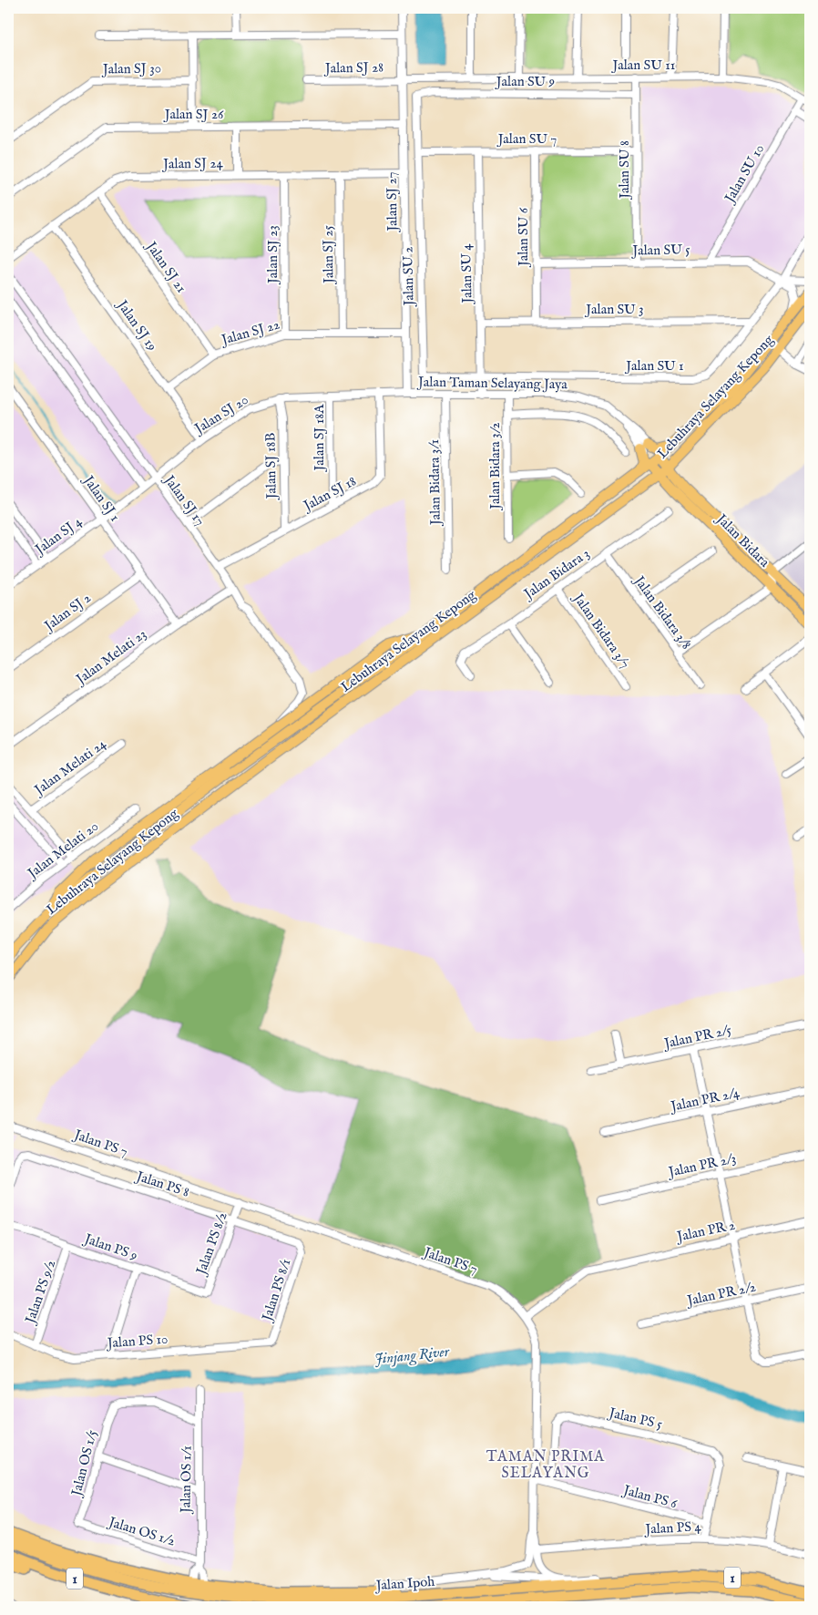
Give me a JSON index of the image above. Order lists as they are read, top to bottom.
{
  "streets": {
    "highway": ["1", "Jalan Ipoh"],
    "main road": ["Lebuhraya Selayang Kepong", "Jalan Bidara"],
    "street": [
      "Jalan SU 11",
      "Jalan SJ 28",
      "Jalan SJ 30",
      "Jalan SU 9",
      "Jalan SJ 26",
      "Jalan SU 7",
      "Jalan SJ 24",
      "Jalan SU 8",
      "Jalan SU 10",
      "Jalan SJ 27",
      "Jalan SU 6",
      "Jalan SU 5",
      "Jalan SJ 23",
      "Jalan SJ 25",
      "Jalan SJ 21",
      "Jalan SU 4",
      "Jalan SU 2",
      "Jalan SU 3",
      "Jalan SJ 19",
      "Jalan SJ 22",
      "Jalan SU 1",
      "Jalan Taman Selayang Jaya",
      "Jalan SJ 20",
      "Jalan SJ 18A",
      "Jalan SJ 18B",
      "Jalan Bidara 3/2",
      "Jalan Bidara 3/1",
      "Jalan SJ 18",
      "Jalan SJ 1",
      "Jalan SJ 17",
      "Jalan SJ 4",
      "Jalan Bidara 3",
      "Jalan SJ 2",
      "Jalan Bidara 3/8",
      "Jalan Bidara 3/7",
      "Jalan Melati 23",
      "Jalan Melati 24",
      "Jalan Melati 20",
      "Jalan PR 2/5",
      "Jalan PR 2/4",
      "Jalan PS 7",
      "Jalan PR 2/3",
      "Jalan PS 8",
      "Jalan PR 2",
      "Jalan PS 8/2",
      "Jalan PS 9",
      "Jalan PS 8/1",
      "Jalan PS 9/2",
      "Jalan PR 2/2",
      "Jalan PS 10",
      "Jalan PS 5",
      "Jalan OS 1/5",
      "Jalan OS 1/1",
      "Jalan PS 6",
      "Jalan PS 4",
      "Jalan OS 1/2"
    ]
  },
  "crossings": [
    ["Jalan SU 11", "Jalan SJ 28"],
    ["Jalan SU 11", "Jalan SU 8"],
    ["Jalan SU 11", "Jalan SU 10"],
    ["Jalan SU 11", "Jalan SJ 27"],
    ["Jalan SJ 28", "Jalan SJ 27"],
    ["Jalan SU 9", "Jalan SU 8"],
    ["Jalan SU 9", "Jalan SU 2"],
    ["Jalan SJ 26", "Jalan SJ 27"],
    ["Jalan SU 7", "Jalan SU 8"],
    ["Jalan SU 7", "Jalan SU 6"],
    ["Jalan SU 7", "Jalan SU 4"],
    ["Jalan SU 7", "Jalan SU 2"],
    ["Jalan SJ 24", "Jalan SJ 27"],
    ["Jalan SJ 24", "Jalan SJ 23"],
    ["Jalan SJ 24", "Jalan SJ 25"],
    ["Jalan SJ 24", "Jalan SJ 21"],
    ["Jalan SJ 24", "Jalan SJ 19"],
    ["Jalan SU 8", "Jalan SU 5"],
    ["Jalan SU 10", "Jalan SU 5"],
    ["Jalan SJ 27", "Jalan SJ 22"],
    ["Jalan SJ 27", "Jalan Taman Selayang Jaya"],
    ["Jalan SJ 27", "Jalan SJ 20"],
    ["Jalan SU 6", "Jalan SU 5"],
    ["Jalan SU 6", "Jalan SU 3"],
    ["Jalan SU 5", "Jalan SU 1"],
    ["Jalan SU 5", "Lebuhraya Selayang Kepong"],
    ["Jalan SJ 23", "Jalan SJ 22"],
    ["Jalan SJ 25", "Jalan SJ 22"],
    ["Jalan SJ 21", "Jalan SJ 22"],
    ["Jalan SU 4", "Jalan SU 2"],
    ["Jalan SU 4", "Jalan SU 3"],
    ["Jalan SU 4", "Jalan SU 1"],
    ["Jalan SU 4", "Jalan Taman Selayang Jaya"],
    ["Jalan SU 2", "Jalan SU 1"],
    ["Jalan SU 3", "Jalan SU 1"],
    ["Jalan SJ 19", "Jalan SJ 22"],
    ["Jalan SJ 19", "Jalan SJ 20"],
    ["Jalan Taman Selayang Jaya", "Lebuhraya Selayang Kepong"],
    ["Jalan Taman Selayang Jaya", "Jalan SJ 20"],
    ["Jalan Taman Selayang Jaya", "Jalan Bidara 3/2"],
    ["Jalan Taman Selayang Jaya", "Jalan Bidara 3/1"],
    ["Jalan Taman Selayang Jaya", "Jalan Bidara"],
    ["Lebuhraya Selayang Kepong", "Jalan SJ 17"],
    ["Lebuhraya Selayang Kepong", "Jalan Bidara"],
    ["Jalan SJ 20", "Jalan SJ 18A"],
    ["Jalan SJ 20", "Jalan SJ 18B"],
    ["Jalan SJ 20", "Jalan SJ 18"],
    ["Jalan SJ 20", "Jalan SJ 1"],
    ["Jalan SJ 20", "Jalan SJ 17"],
    ["Jalan SJ 20", "Jalan SJ 4"],
    ["Jalan SJ 18A", "Jalan SJ 18"],
    ["Jalan SJ 18B", "Jalan SJ 18"],
    ["Jalan SJ 18", "Jalan SJ 17"],
    ["Jalan SJ 1", "Jalan SJ 4"],
    ["Jalan SJ 1", "Jalan SJ 2"],
    ["Jalan SJ 1", "Jalan Melati 23"],
    ["Jalan SJ 17", "Jalan Melati 23"],
    ["Jalan Bidara 3", "Jalan Bidara 3/8"],
    ["Jalan Bidara 3", "Jalan Bidara 3/7"],
    ["Jalan PS 7", "Jalan PR 2"],
    ["Jalan PS 7", "Jalan PS 8/2"],
    ["Jalan PS 7", "Jalan PS 6"],
    ["Jalan PS 7", "Jalan PS 4"],
    ["Jalan PS 8", "Jalan PS 8/2"],
    ["Jalan PS 8", "Jalan PS 8/1"],
    ["Jalan PS 8/2", "Jalan PS 9"],
    ["Jalan PS 9", "Jalan PS 9/2"],
    ["Jalan PS 8/1", "Jalan PS 10"],
    ["Jalan PS 9/2", "Jalan PS 10"],
    ["Jalan PS 5", "Jalan PS 6"],
    ["Jalan OS 1/5", "Jalan OS 1/1"],
    ["Jalan OS 1/5", "Jalan OS 1/2"],
    ["Jalan OS 1/1", "Jalan OS 1/2"]
  ],
  "districts": ["TAMAN PRIMA SELAYANG"],
  "water": ["Jinjang River"]
}
